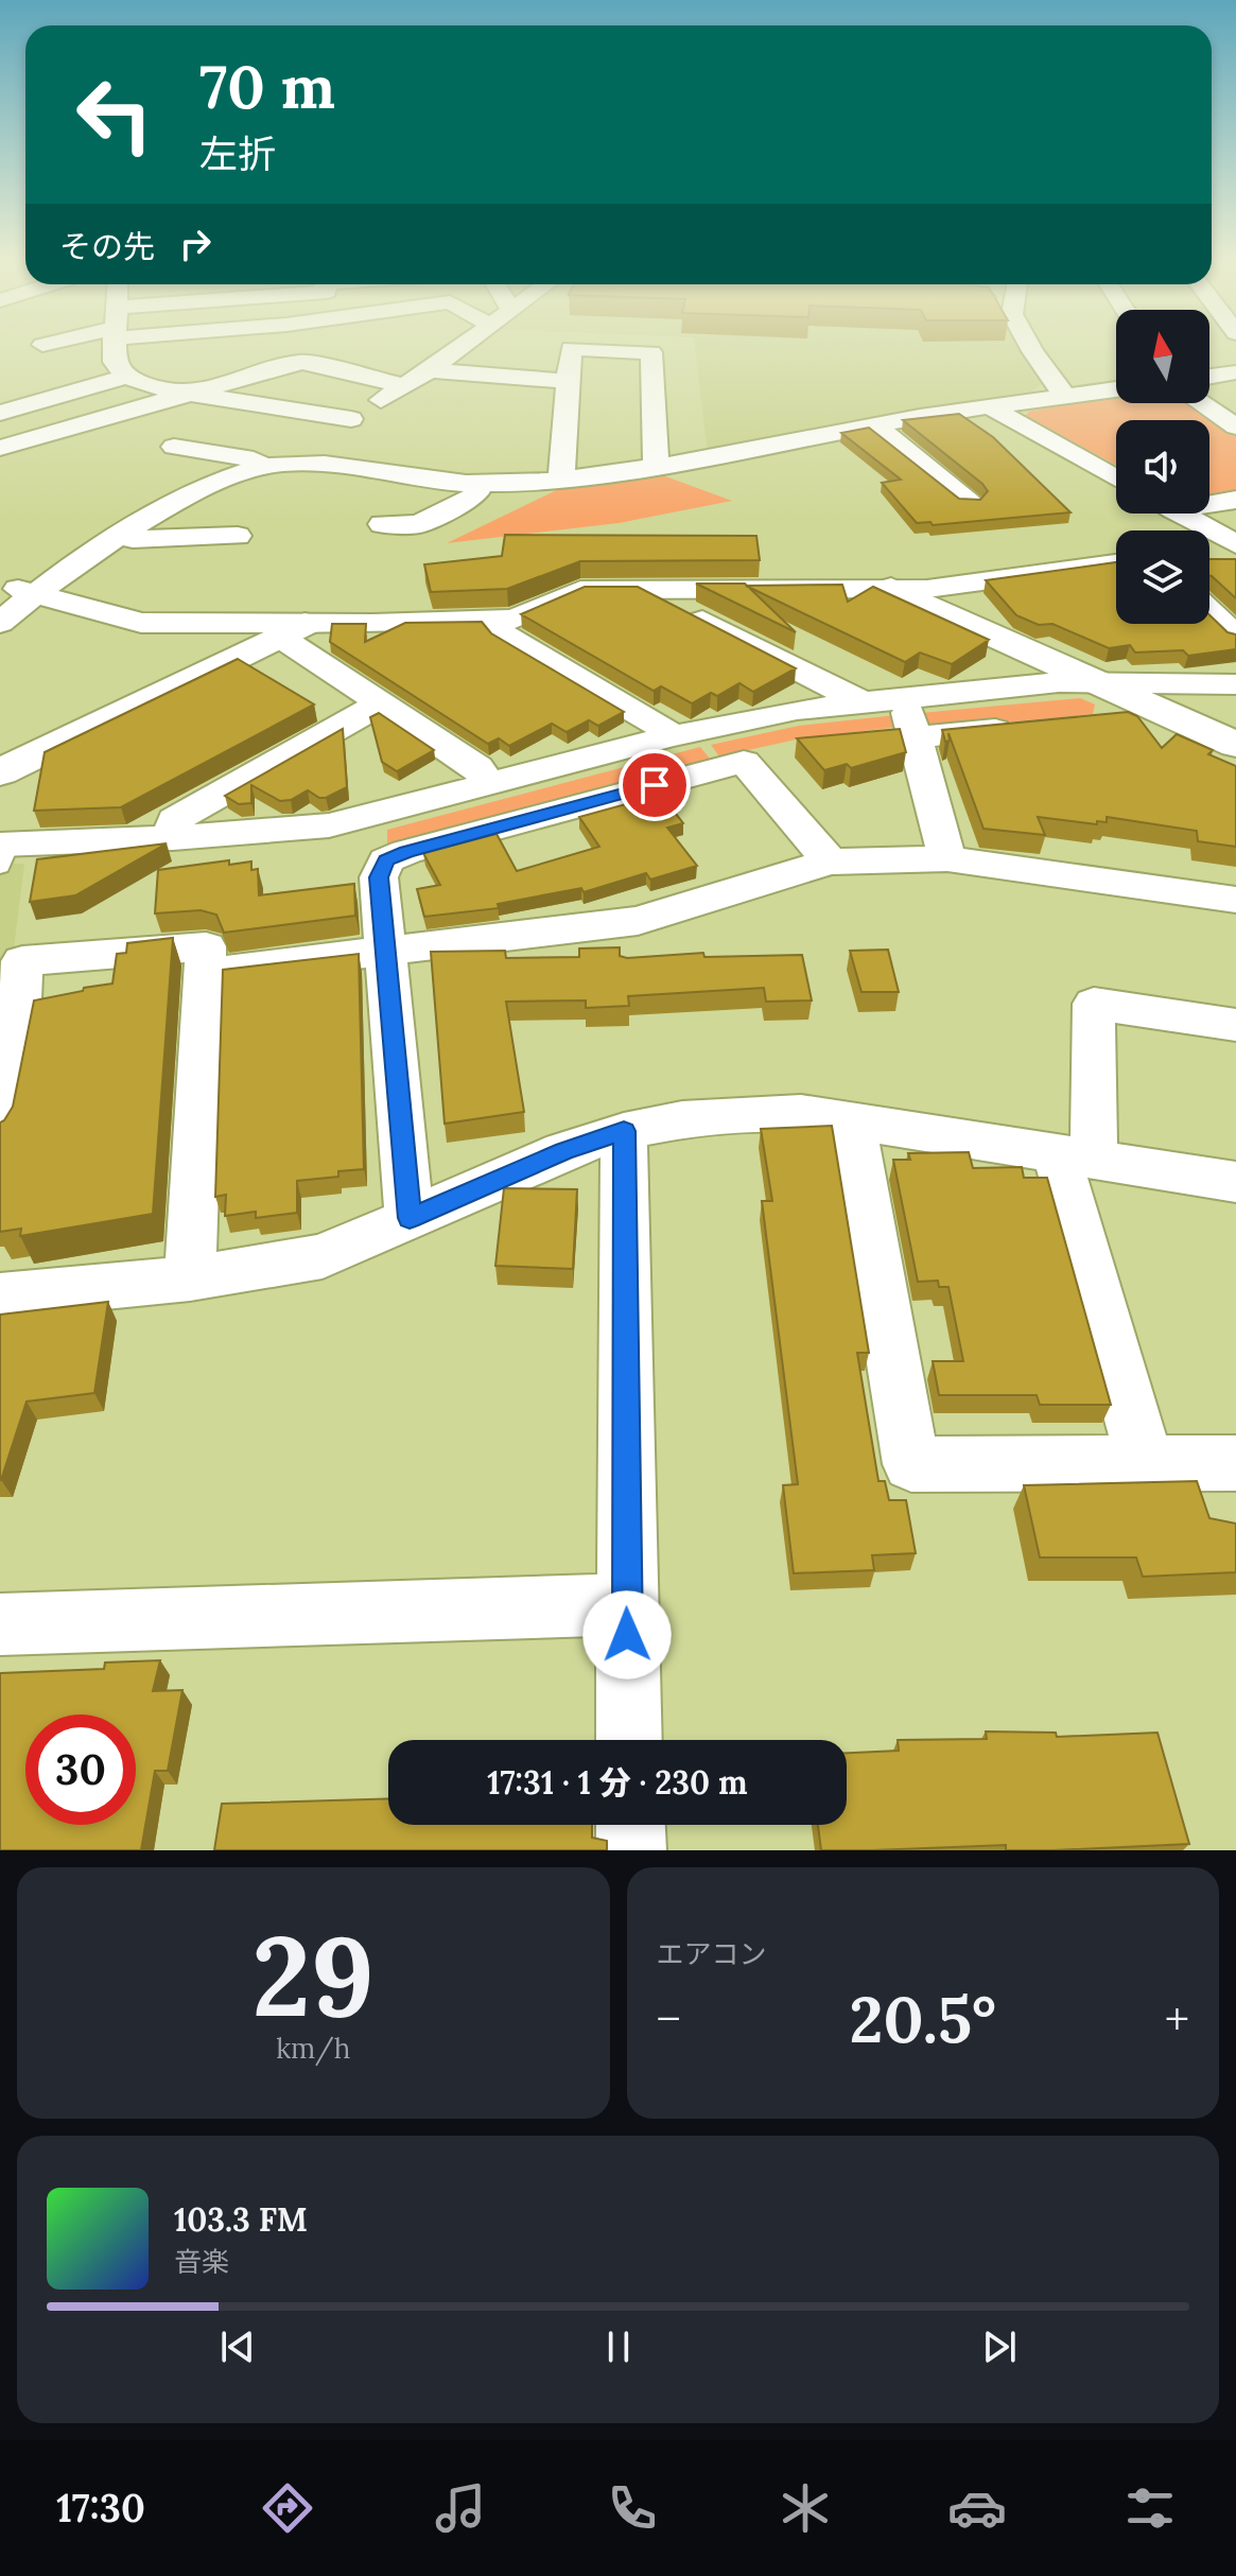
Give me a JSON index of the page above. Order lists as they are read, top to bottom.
{
  "north": "top",
  "page": {
    "turn": ["70 m", "左折"],
    "then": "その先",
    "limit": "30",
    "trip": "17:31 · 1 分 · 230 m",
    "tile": [
      ["29", "km/h"],
      "エアコン"
    ],
    "heat": ["−", "20.5°", "+"],
    "song": ["103.3 FM", "音楽"],
    "tabs": "17:30"
  }
}
